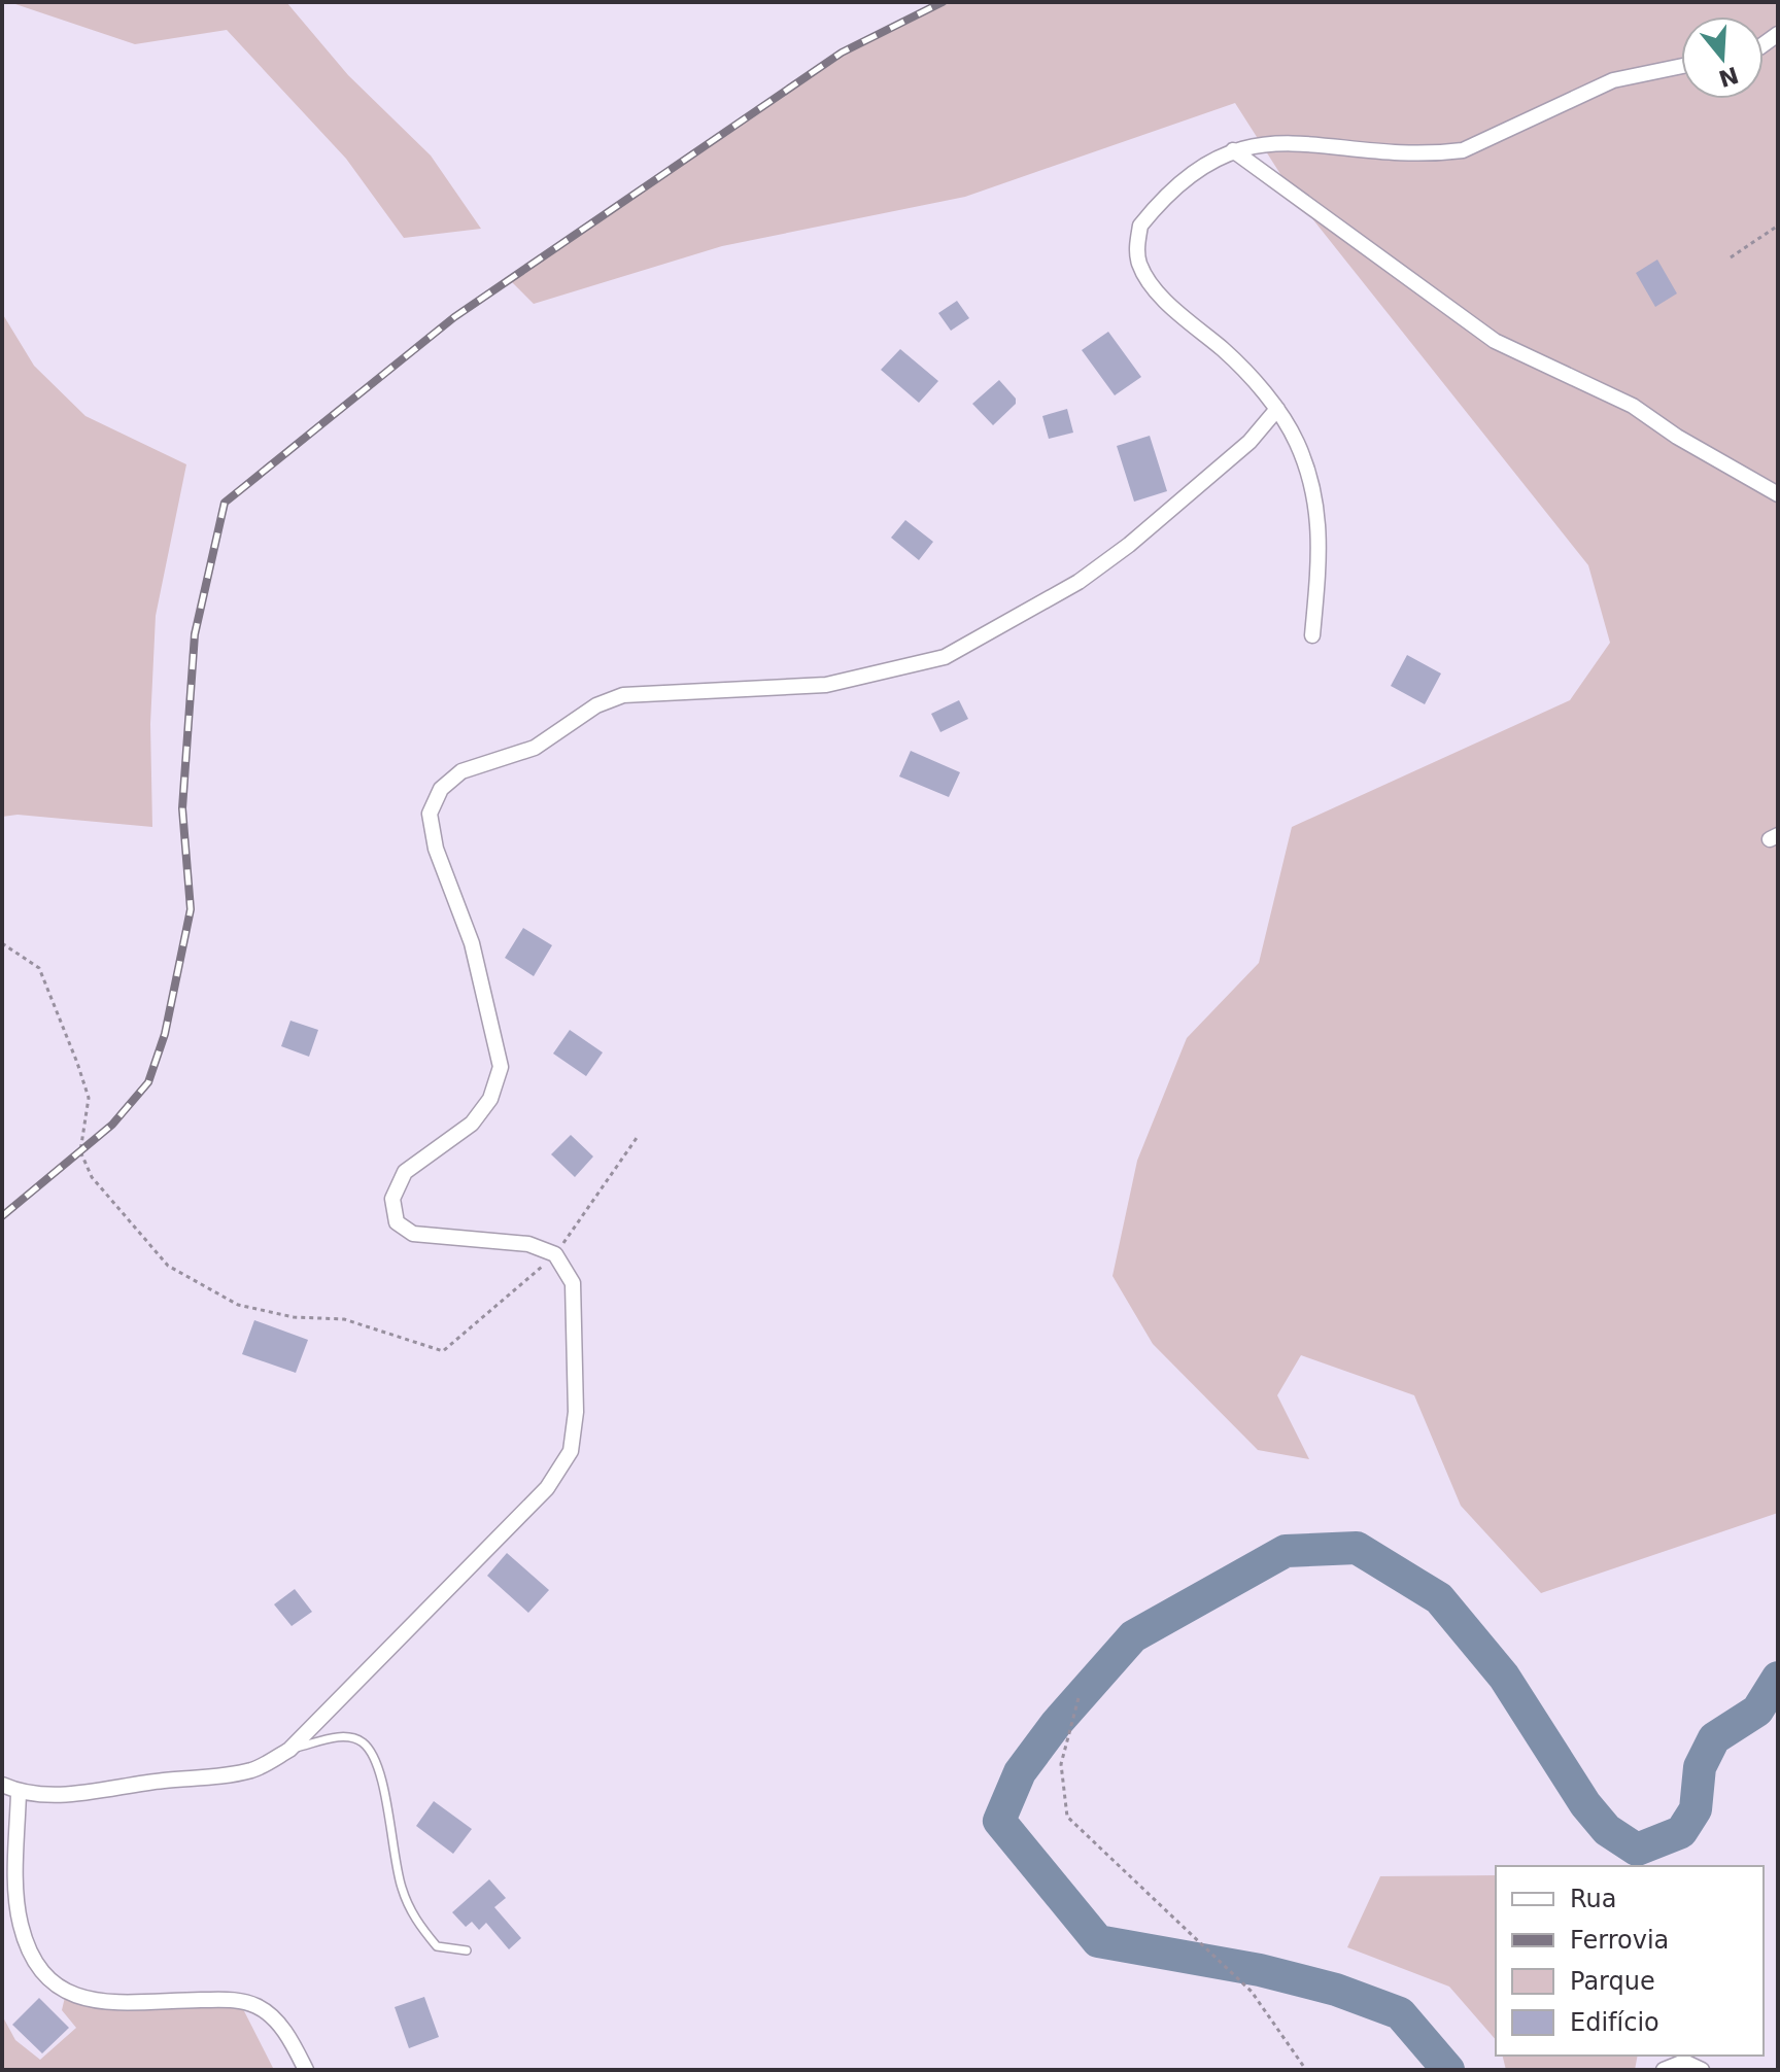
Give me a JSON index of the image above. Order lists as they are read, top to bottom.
{
  "legend": [
    "Rua",
    "Ferrovia",
    "Parque",
    "Edifício"
  ],
  "north": "bottom"
}
